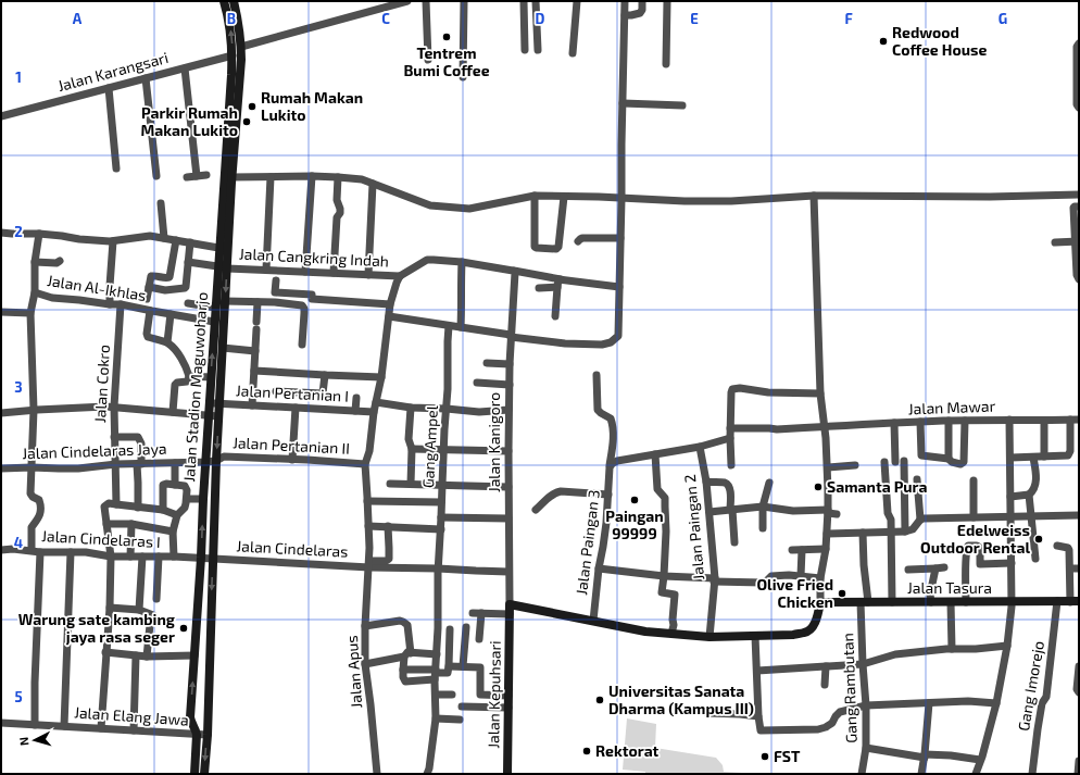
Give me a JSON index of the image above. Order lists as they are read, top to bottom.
{
  "streets": {
    "main road": [
      "Jalan Stadion Maguwoharjo",
      "Jalan Kanigoro",
      "Jalan Tasura",
      "Jalan Kepuhsari"
    ],
    "street": [
      "Jalan Karangsari",
      "Jalan Cangkring Indah",
      "Jalan Al-Ikhlas",
      "Jalan Cokro",
      "Jalan Pertanian I",
      "Jalan Mawar",
      "Jalan Pertanian II",
      "Gang Ampel",
      "Jalan Cindelaras Jaya",
      "Jalan Paingan 2",
      "Jalan Cindelaras I",
      "Jalan Paingan 3",
      "Jalan Cindelaras",
      "Jalan Apus",
      "Gang Imorejo",
      "Gang Rambutan",
      "Jalan Elang Jawa"
    ]
  },
  "crossings": [
    ["Jalan Karangsari", "Jalan Stadion Maguwoharjo"],
    ["Jalan Cangkring Indah", "Jalan Stadion Maguwoharjo"],
    ["Jalan Cangkring Indah", "Jalan Apus"],
    ["Jalan Al-Ikhlas", "Jalan Cokro"],
    ["Jalan Al-Ikhlas", "Jalan Stadion Maguwoharjo"],
    ["Jalan Cokro", "Jalan Cindelaras Jaya"],
    ["Jalan Stadion Maguwoharjo", "Jalan Pertanian I"],
    ["Jalan Stadion Maguwoharjo", "Jalan Pertanian II"],
    ["Jalan Stadion Maguwoharjo", "Jalan Cindelaras Jaya"],
    ["Jalan Stadion Maguwoharjo", "Jalan Cindelaras I"],
    ["Jalan Stadion Maguwoharjo", "Jalan Cindelaras"],
    ["Jalan Stadion Maguwoharjo", "Jalan Elang Jawa"],
    ["Jalan Pertanian I", "Jalan Apus"],
    ["Jalan Kanigoro", "Jalan Kepuhsari"],
    ["Jalan Pertanian II", "Jalan Cindelaras Jaya"],
    ["Jalan Pertanian II", "Jalan Apus"],
    ["Jalan Cindelaras I", "Jalan Cindelaras"],
    ["Jalan Cindelaras", "Jalan Apus"],
    ["Jalan Tasura", "Gang Imorejo"],
    ["Jalan Tasura", "Gang Rambutan"]
  ],
  "places": [
    "Tentrem Bumi Coffee",
    "Redwood Coffee House",
    "Rumah Makan Lukito",
    "Parkir Rumah Makan Lukito",
    "Samanta Pura",
    "Paingan 99999",
    "Edelweiss Outdoor Rental",
    "Olive Fried Chicken",
    "Warung sate kambing jaya rasa seger",
    "Universitas Sanata Dharma (Kampus III)",
    "Rektorat",
    "FST"
  ],
  "north": "left",
  "grid": {
    "columns": [
      "A",
      "B",
      "C",
      "D",
      "E",
      "F",
      "G"
    ],
    "rows": [
      "1",
      "2",
      "3",
      "4",
      "5"
    ]
  }
}
